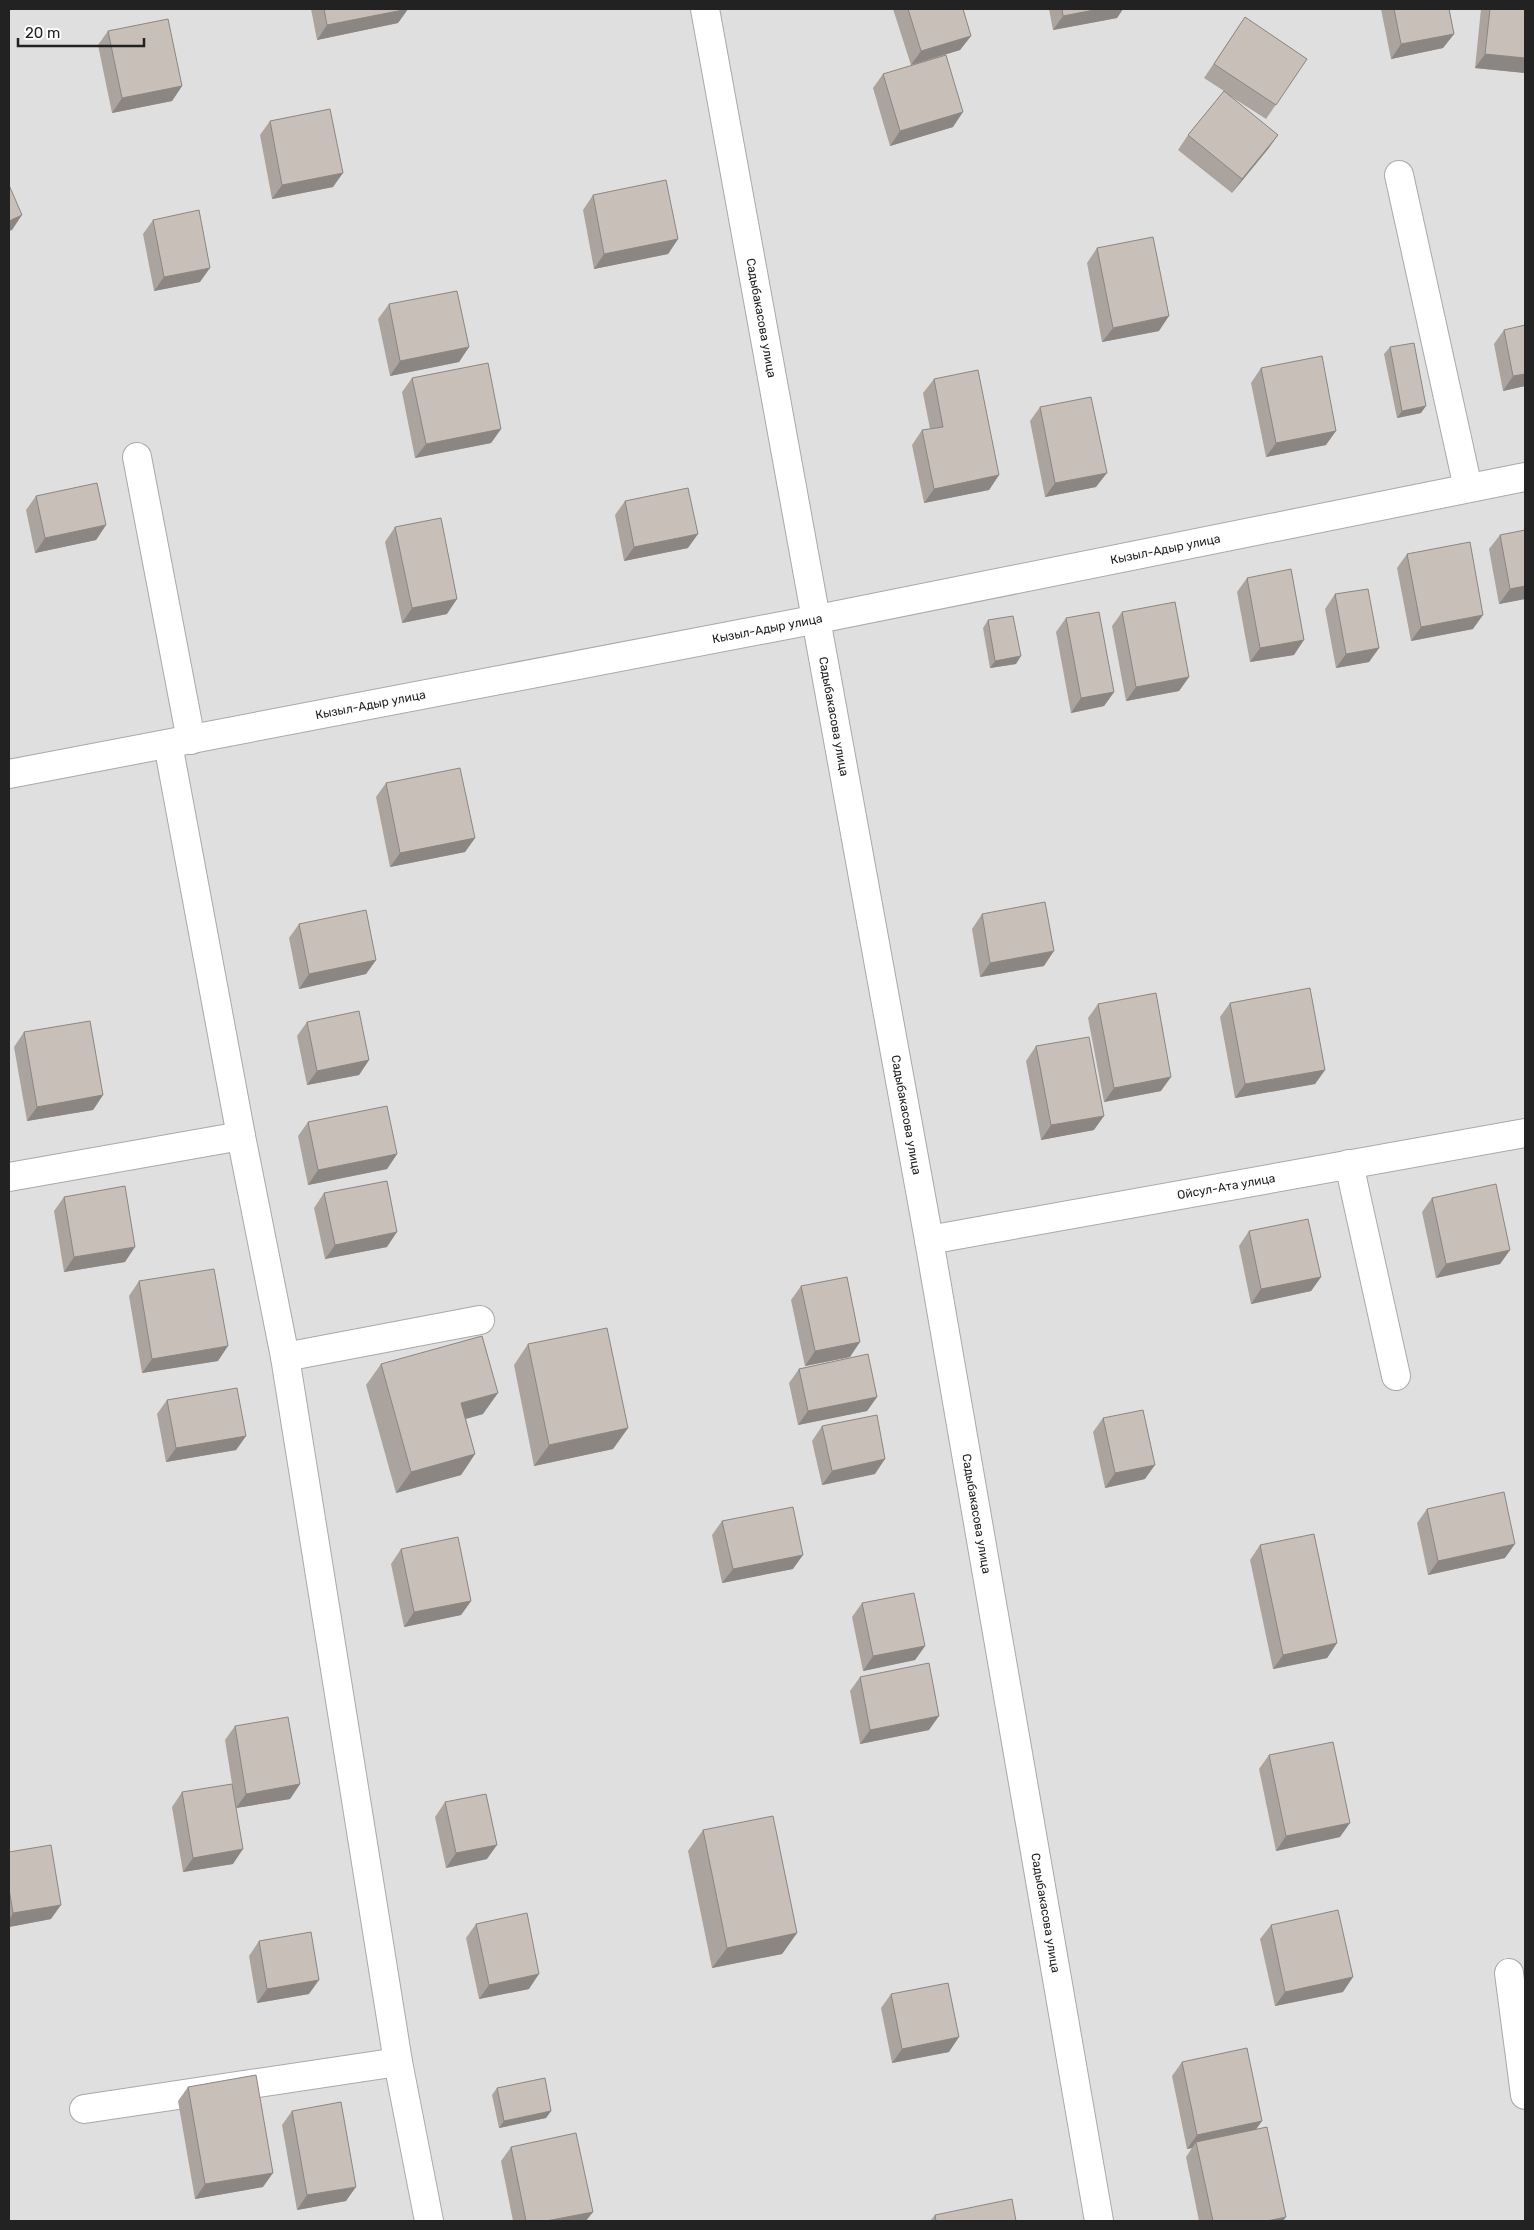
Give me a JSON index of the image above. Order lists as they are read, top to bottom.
{
  "streets": {
    "street": ["Садыбакасова улица", "Кызыл-Адыр улица", "Ойсул-Ата улица"]
  },
  "crossings": [
    ["Садыбакасова улица", "Кызыл-Адыр улица"],
    ["Садыбакасова улица", "Ойсул-Ата улица"]
  ],
  "scale_bar": "20 m"
}
